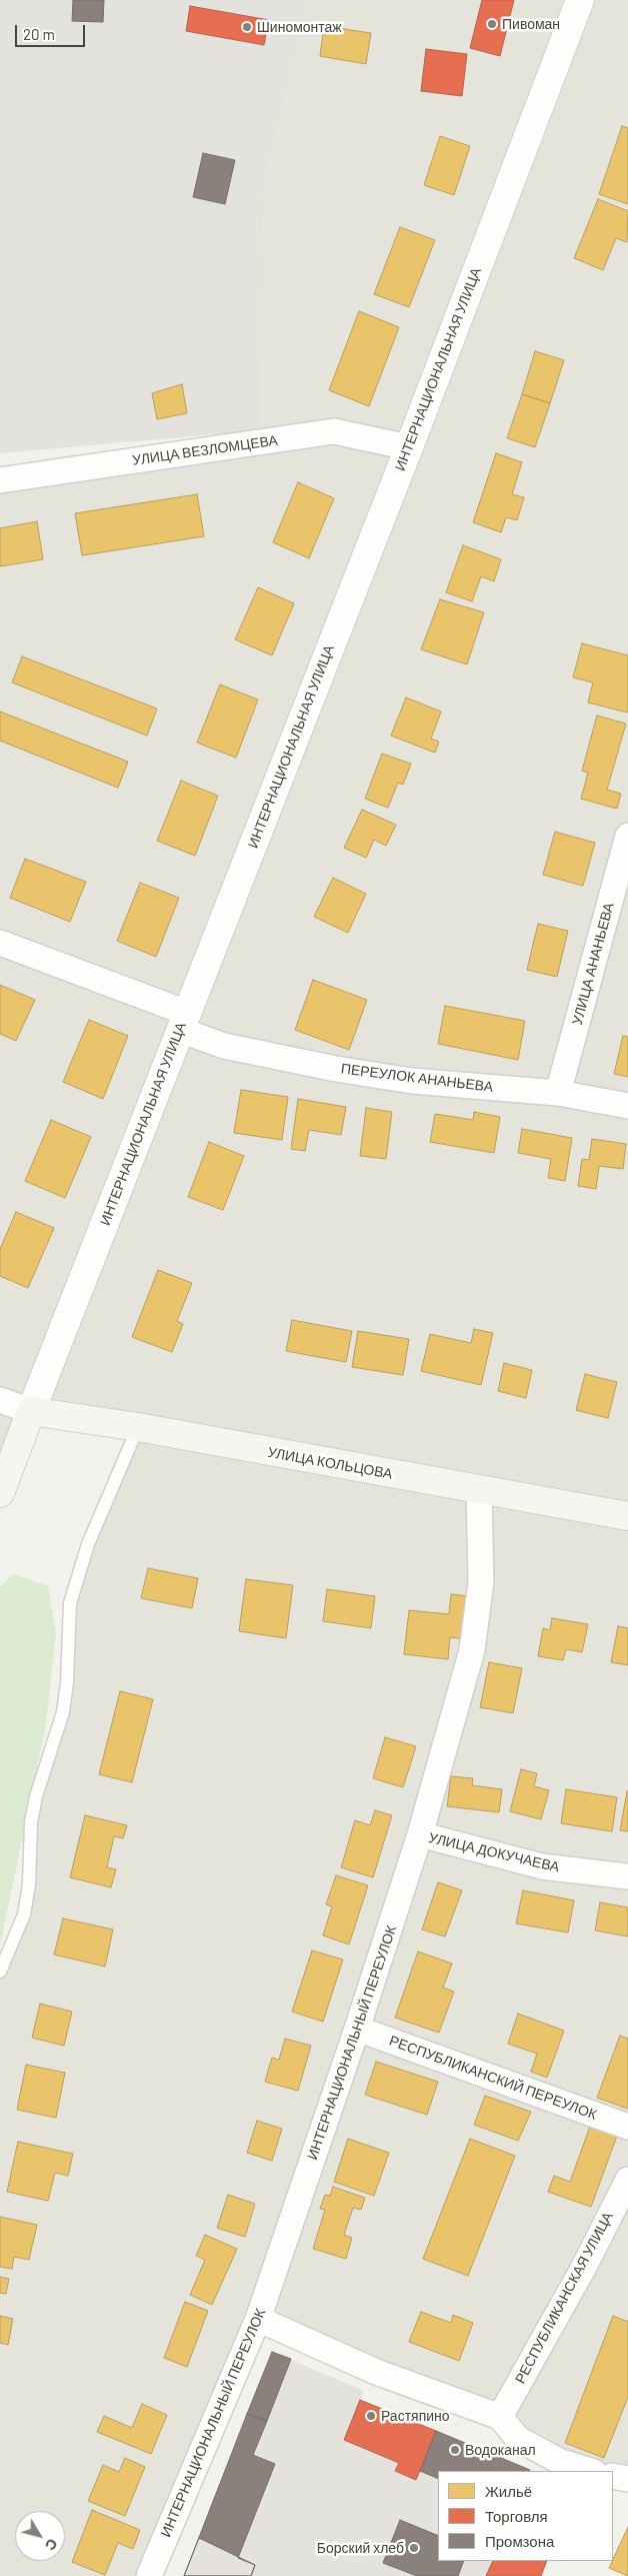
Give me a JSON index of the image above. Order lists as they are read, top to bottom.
{
  "streets": {
    "main road": ["ИНТЕРНАЦИОНАЛЬНАЯ УЛИЦА", "УЛИЦА КОЛЬЦОВА"],
    "street": [
      "УЛИЦА ВЕЗЛОМЦЕВА",
      "УЛИЦА АНАНЬЕВА",
      "ПЕРЕУЛОК АНАНЬЕВА",
      "УЛИЦА ДОКУЧАЕВА",
      "ИНТЕРНАЦИОНАЛЬНЫЙ ПЕРЕУЛОК",
      "РЕСПУБЛИКАНСКИЙ ПЕРЕУЛОК",
      "РЕСПУБЛИКАНСКАЯ УЛИЦА"
    ]
  },
  "crossings": [
    ["ИНТЕРНАЦИОНАЛЬНАЯ УЛИЦА", "УЛИЦА ВЕЗЛОМЦЕВА"],
    ["ИНТЕРНАЦИОНАЛЬНАЯ УЛИЦА", "ПЕРЕУЛОК АНАНЬЕВА"],
    ["ИНТЕРНАЦИОНАЛЬНАЯ УЛИЦА", "УЛИЦА КОЛЬЦОВА"],
    ["УЛИЦА АНАНЬЕВА", "ПЕРЕУЛОК АНАНЬЕВА"],
    ["УЛИЦА КОЛЬЦОВА", "ИНТЕРНАЦИОНАЛЬНЫЙ ПЕРЕУЛОК"],
    ["УЛИЦА ДОКУЧАЕВА", "ИНТЕРНАЦИОНАЛЬНЫЙ ПЕРЕУЛОК"],
    ["ИНТЕРНАЦИОНАЛЬНЫЙ ПЕРЕУЛОК", "РЕСПУБЛИКАНСКИЙ ПЕРЕУЛОК"]
  ],
  "places": [
    "Пивоман",
    "Шиномонтаж",
    "Растяпино",
    "Водоканал",
    "Борский хлеб"
  ],
  "legend": ["Жильё", "Торговля", "Промзона"],
  "scale_bar": "20 m",
  "north": "bottom right"
}
